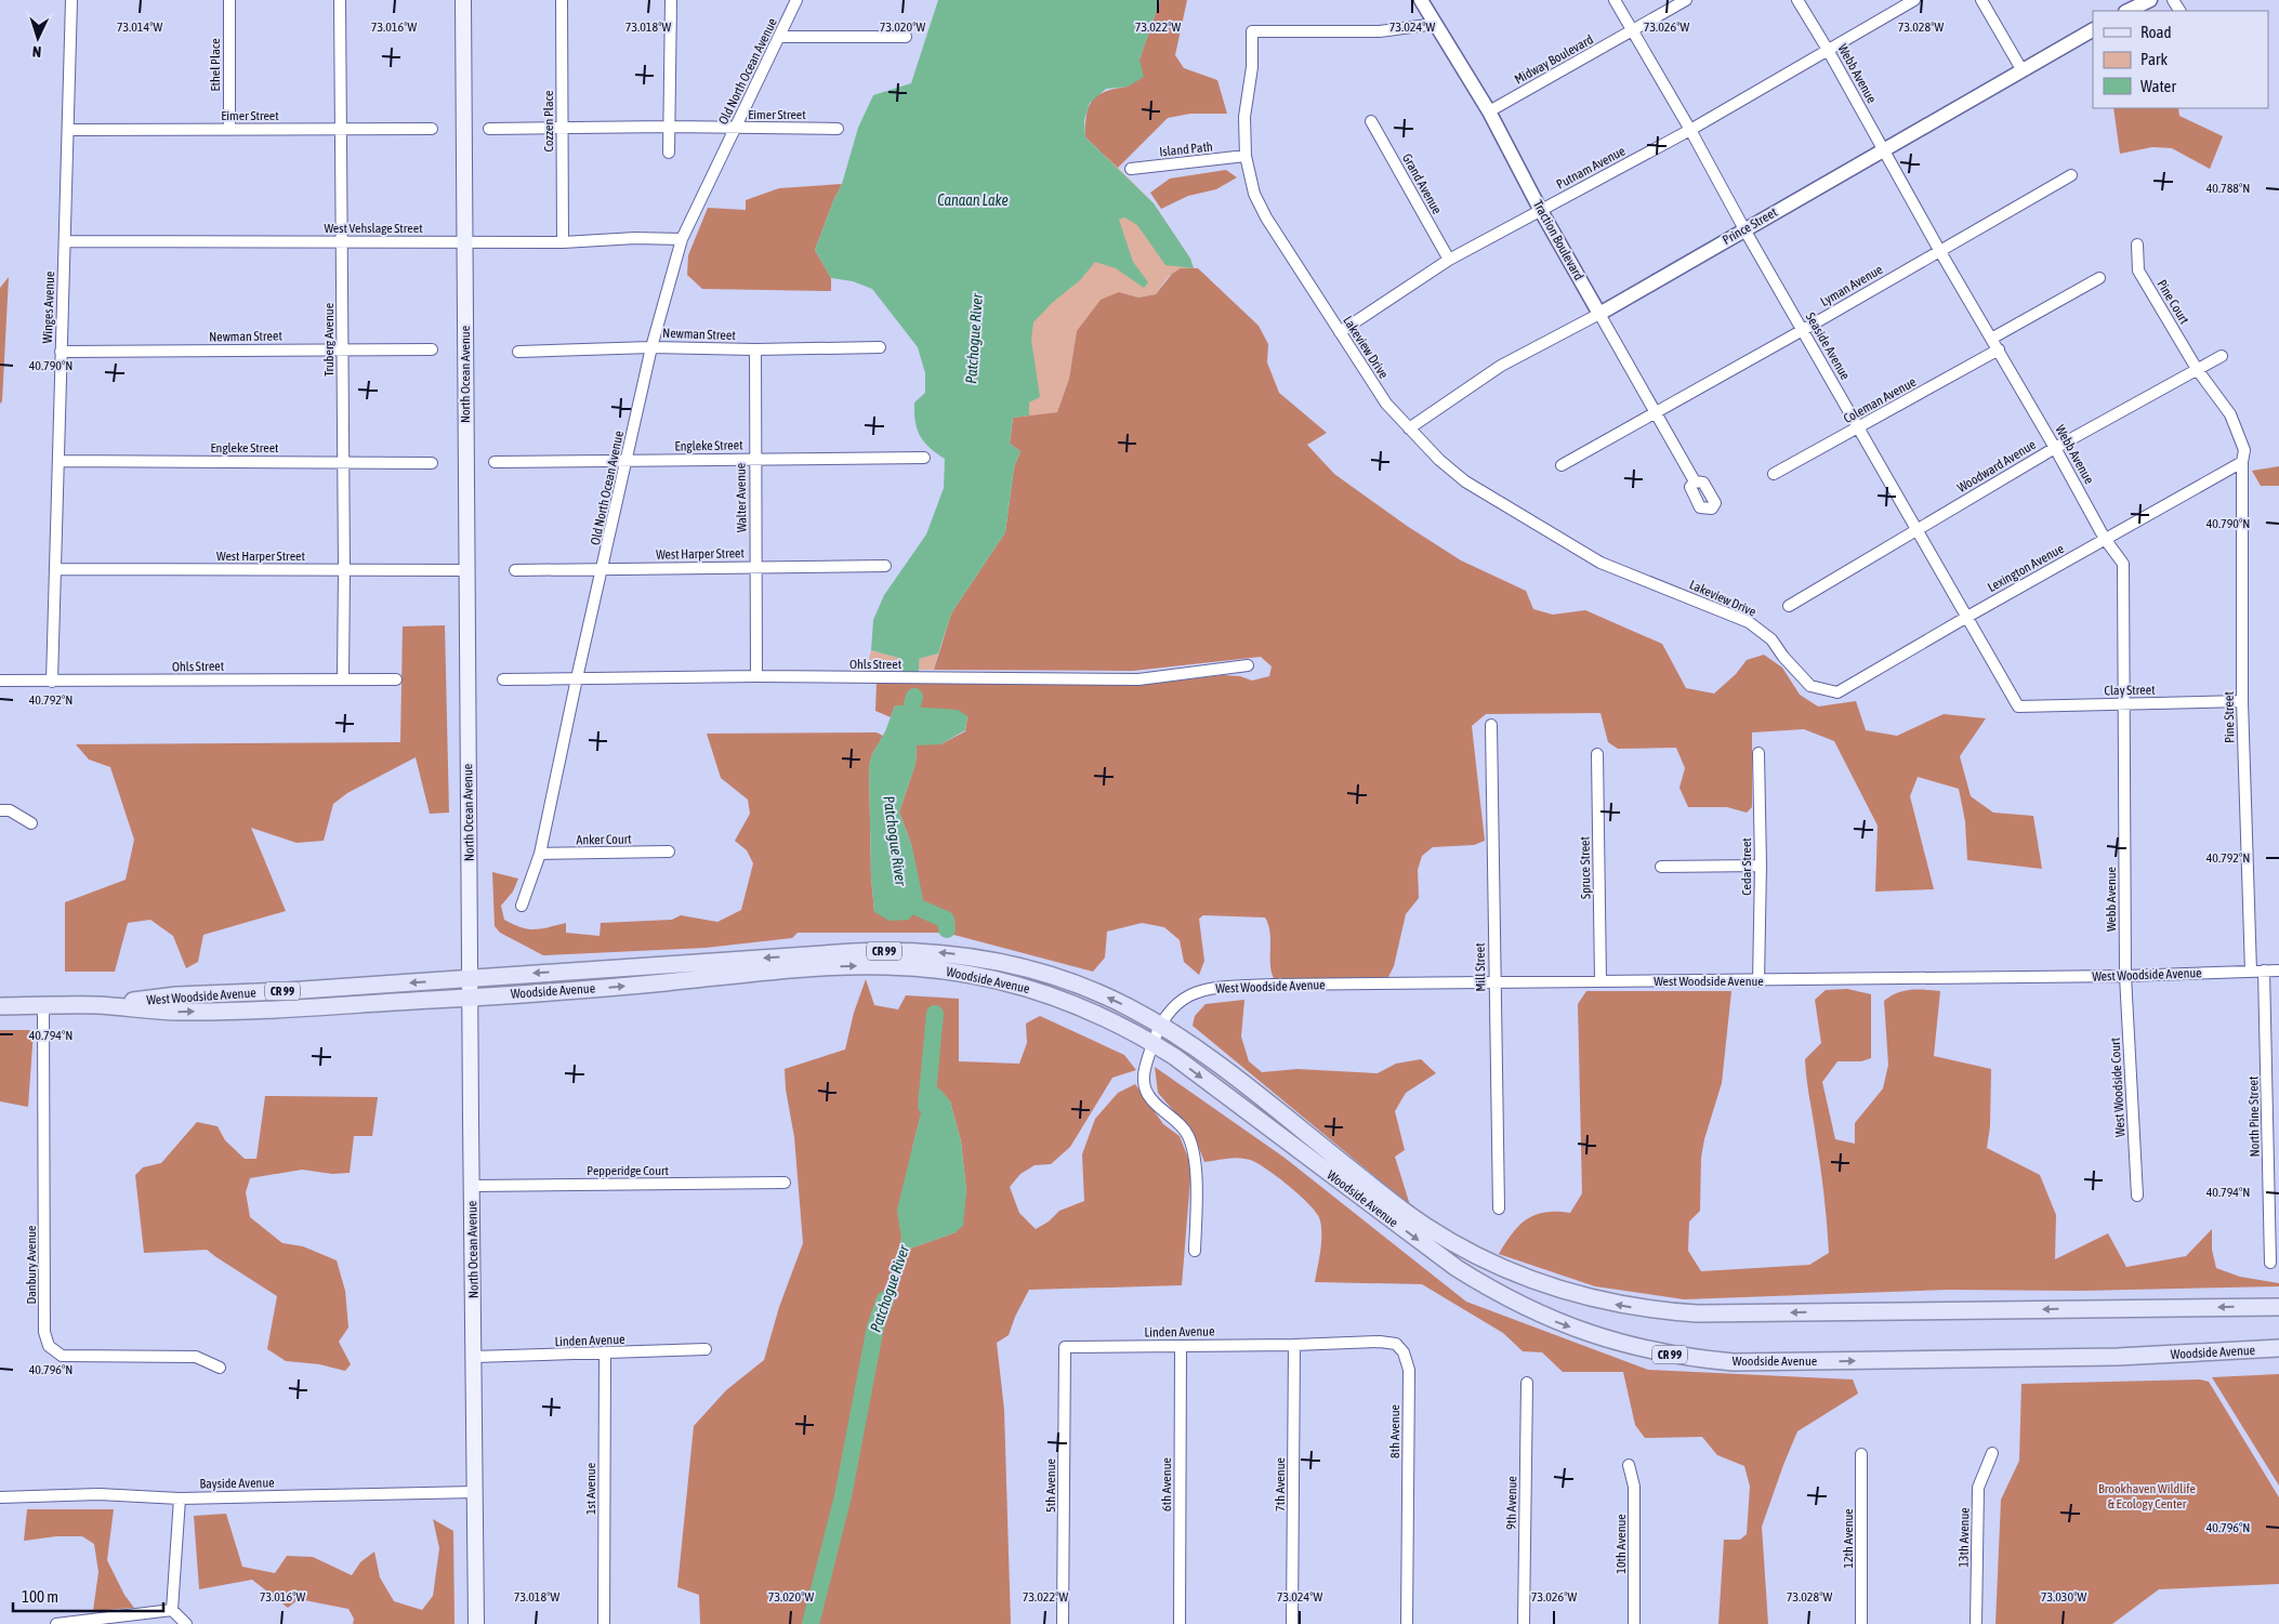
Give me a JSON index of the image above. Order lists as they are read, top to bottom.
{
  "streets": {
    "main road": [
      "North Ocean Avenue",
      "CR 99",
      "West Woodside Avenue",
      "Woodside Avenue"
    ],
    "street": [
      "Midway Boulevard",
      "Ethel Place",
      "Old North Ocean Avenue",
      "Webb Avenue",
      "Eimer Street",
      "Cozzen Place",
      "Island Path",
      "Putnam Avenue",
      "Grand Avenue",
      "Prince Street",
      "West Vehslage Street",
      "Traction Boulevard",
      "Lyman Avenue",
      "Pine Court",
      "Winges Avenue",
      "Newman Street",
      "Truberg Avenue",
      "Seaside Avenue",
      "Lakeview Drive",
      "Coleman Avenue",
      "Engleke Street",
      "Woodward Avenue",
      "Walter Avenue",
      "West Harper Street",
      "Lexington Avenue",
      "Ohls Street",
      "Clay Street",
      "Pine Street",
      "Anker Court",
      "Cedar Street",
      "Spruce Street",
      "Mill Street",
      "West Woodside Court",
      "North Pine Street",
      "Pepperidge Court",
      "Danbury Avenue",
      "Linden Avenue",
      "8th Avenue",
      "Bayside Avenue",
      "6th Avenue",
      "7th Avenue",
      "5th Avenue",
      "1st Avenue",
      "9th Avenue",
      "13th Avenue",
      "12th Avenue",
      "10th Avenue"
    ]
  },
  "crossings": [
    ["Midway Boulevard", "Traction Boulevard"],
    ["Midway Boulevard", "Seaside Avenue"],
    ["Ethel Place", "Eimer Street"],
    ["Old North Ocean Avenue", "Eimer Street"],
    ["Old North Ocean Avenue", "West Vehslage Street"],
    ["Old North Ocean Avenue", "Newman Street"],
    ["Old North Ocean Avenue", "Engleke Street"],
    ["Old North Ocean Avenue", "West Harper Street"],
    ["Old North Ocean Avenue", "Ohls Street"],
    ["Old North Ocean Avenue", "Anker Court"],
    ["Webb Avenue", "Putnam Avenue"],
    ["Webb Avenue", "Prince Street"],
    ["Webb Avenue", "Lyman Avenue"],
    ["Webb Avenue", "Coleman Avenue"],
    ["Webb Avenue", "Woodward Avenue"],
    ["Webb Avenue", "Lexington Avenue"],
    ["Webb Avenue", "Clay Street"],
    ["Webb Avenue", "West Woodside Avenue"],
    ["Webb Avenue", "West Woodside Court"],
    ["Eimer Street", "Cozzen Place"],
    ["Eimer Street", "Winges Avenue"],
    ["Eimer Street", "Truberg Avenue"],
    ["Cozzen Place", "West Vehslage Street"],
    ["Island Path", "Lakeview Drive"],
    ["Putnam Avenue", "Grand Avenue"],
    ["Putnam Avenue", "Traction Boulevard"],
    ["Putnam Avenue", "Seaside Avenue"],
    ["Putnam Avenue", "Lakeview Drive"],
    ["Prince Street", "Traction Boulevard"],
    ["Prince Street", "Seaside Avenue"],
    ["Prince Street", "Lakeview Drive"],
    ["West Vehslage Street", "Winges Avenue"],
    ["West Vehslage Street", "Truberg Avenue"],
    ["West Vehslage Street", "North Ocean Avenue"],
    ["Traction Boulevard", "Lyman Avenue"],
    ["Traction Boulevard", "Lakeview Drive"],
    ["Lyman Avenue", "Seaside Avenue"],
    ["Pine Court", "Woodward Avenue"],
    ["Winges Avenue", "Newman Street"],
    ["Winges Avenue", "Engleke Street"],
    ["Winges Avenue", "West Harper Street"],
    ["Winges Avenue", "Ohls Street"],
    ["Newman Street", "Truberg Avenue"],
    ["Newman Street", "Walter Avenue"],
    ["Truberg Avenue", "Engleke Street"],
    ["Truberg Avenue", "West Harper Street"],
    ["Truberg Avenue", "Ohls Street"],
    ["Seaside Avenue", "Coleman Avenue"],
    ["Seaside Avenue", "Woodward Avenue"],
    ["Seaside Avenue", "Lexington Avenue"],
    ["Seaside Avenue", "Clay Street"],
    ["Lakeview Drive", "Lexington Avenue"],
    ["North Ocean Avenue", "West Harper Street"],
    ["North Ocean Avenue", "West Woodside Avenue"],
    ["North Ocean Avenue", "Woodside Avenue"],
    ["North Ocean Avenue", "Pepperidge Court"],
    ["North Ocean Avenue", "Linden Avenue"],
    ["North Ocean Avenue", "Bayside Avenue"],
    ["Engleke Street", "Walter Avenue"],
    ["Walter Avenue", "West Harper Street"],
    ["Walter Avenue", "Ohls Street"],
    ["Lexington Avenue", "Pine Street"],
    ["Clay Street", "Pine Street"],
    ["Pine Street", "West Woodside Avenue"],
    ["Cedar Street", "West Woodside Avenue"],
    ["Spruce Street", "West Woodside Avenue"],
    ["Mill Street", "West Woodside Avenue"],
    ["West Woodside Avenue", "Woodside Avenue"],
    ["West Woodside Avenue", "West Woodside Court"],
    ["West Woodside Avenue", "North Pine Street"],
    ["West Woodside Avenue", "Danbury Avenue"],
    ["Linden Avenue", "8th Avenue"],
    ["Linden Avenue", "6th Avenue"],
    ["Linden Avenue", "7th Avenue"],
    ["Linden Avenue", "5th Avenue"],
    ["Linden Avenue", "1st Avenue"],
    ["8th Avenue", "7th Avenue"]
  ],
  "water": ["Canaan Lake", "Patchogue River"],
  "parks": ["Brookhaven Wildlife & Ecology Center"],
  "legend": ["Road", "Park", "Water"],
  "scale_bar": "100 m",
  "north": "bottom",
  "coordinates": [
    "73.014°W",
    "73.016°W",
    "73.018°W",
    "73.020°W",
    "73.022°W",
    "73.024°W",
    "73.026°W",
    "73.028°W",
    "40.788°N",
    "40.790°N",
    "40.792°N",
    "40.794°N",
    "40.796°N",
    "73.030°W"
  ]
}
